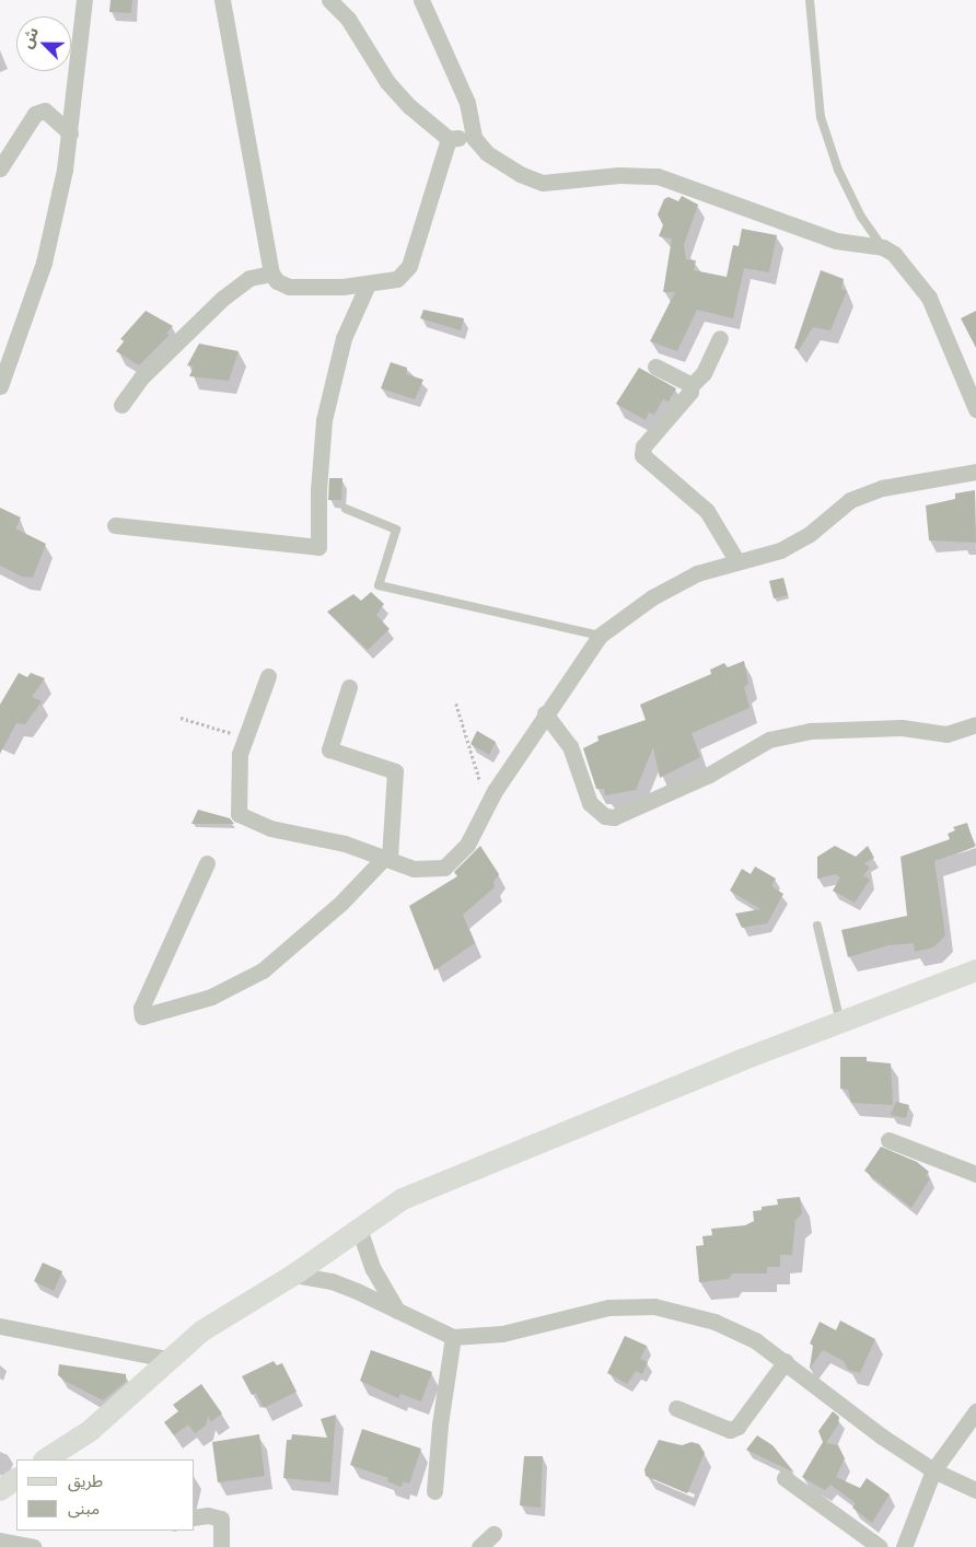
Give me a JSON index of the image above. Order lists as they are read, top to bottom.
{
  "legend": ["طريق", "مبنى"],
  "north": "top left"
}
